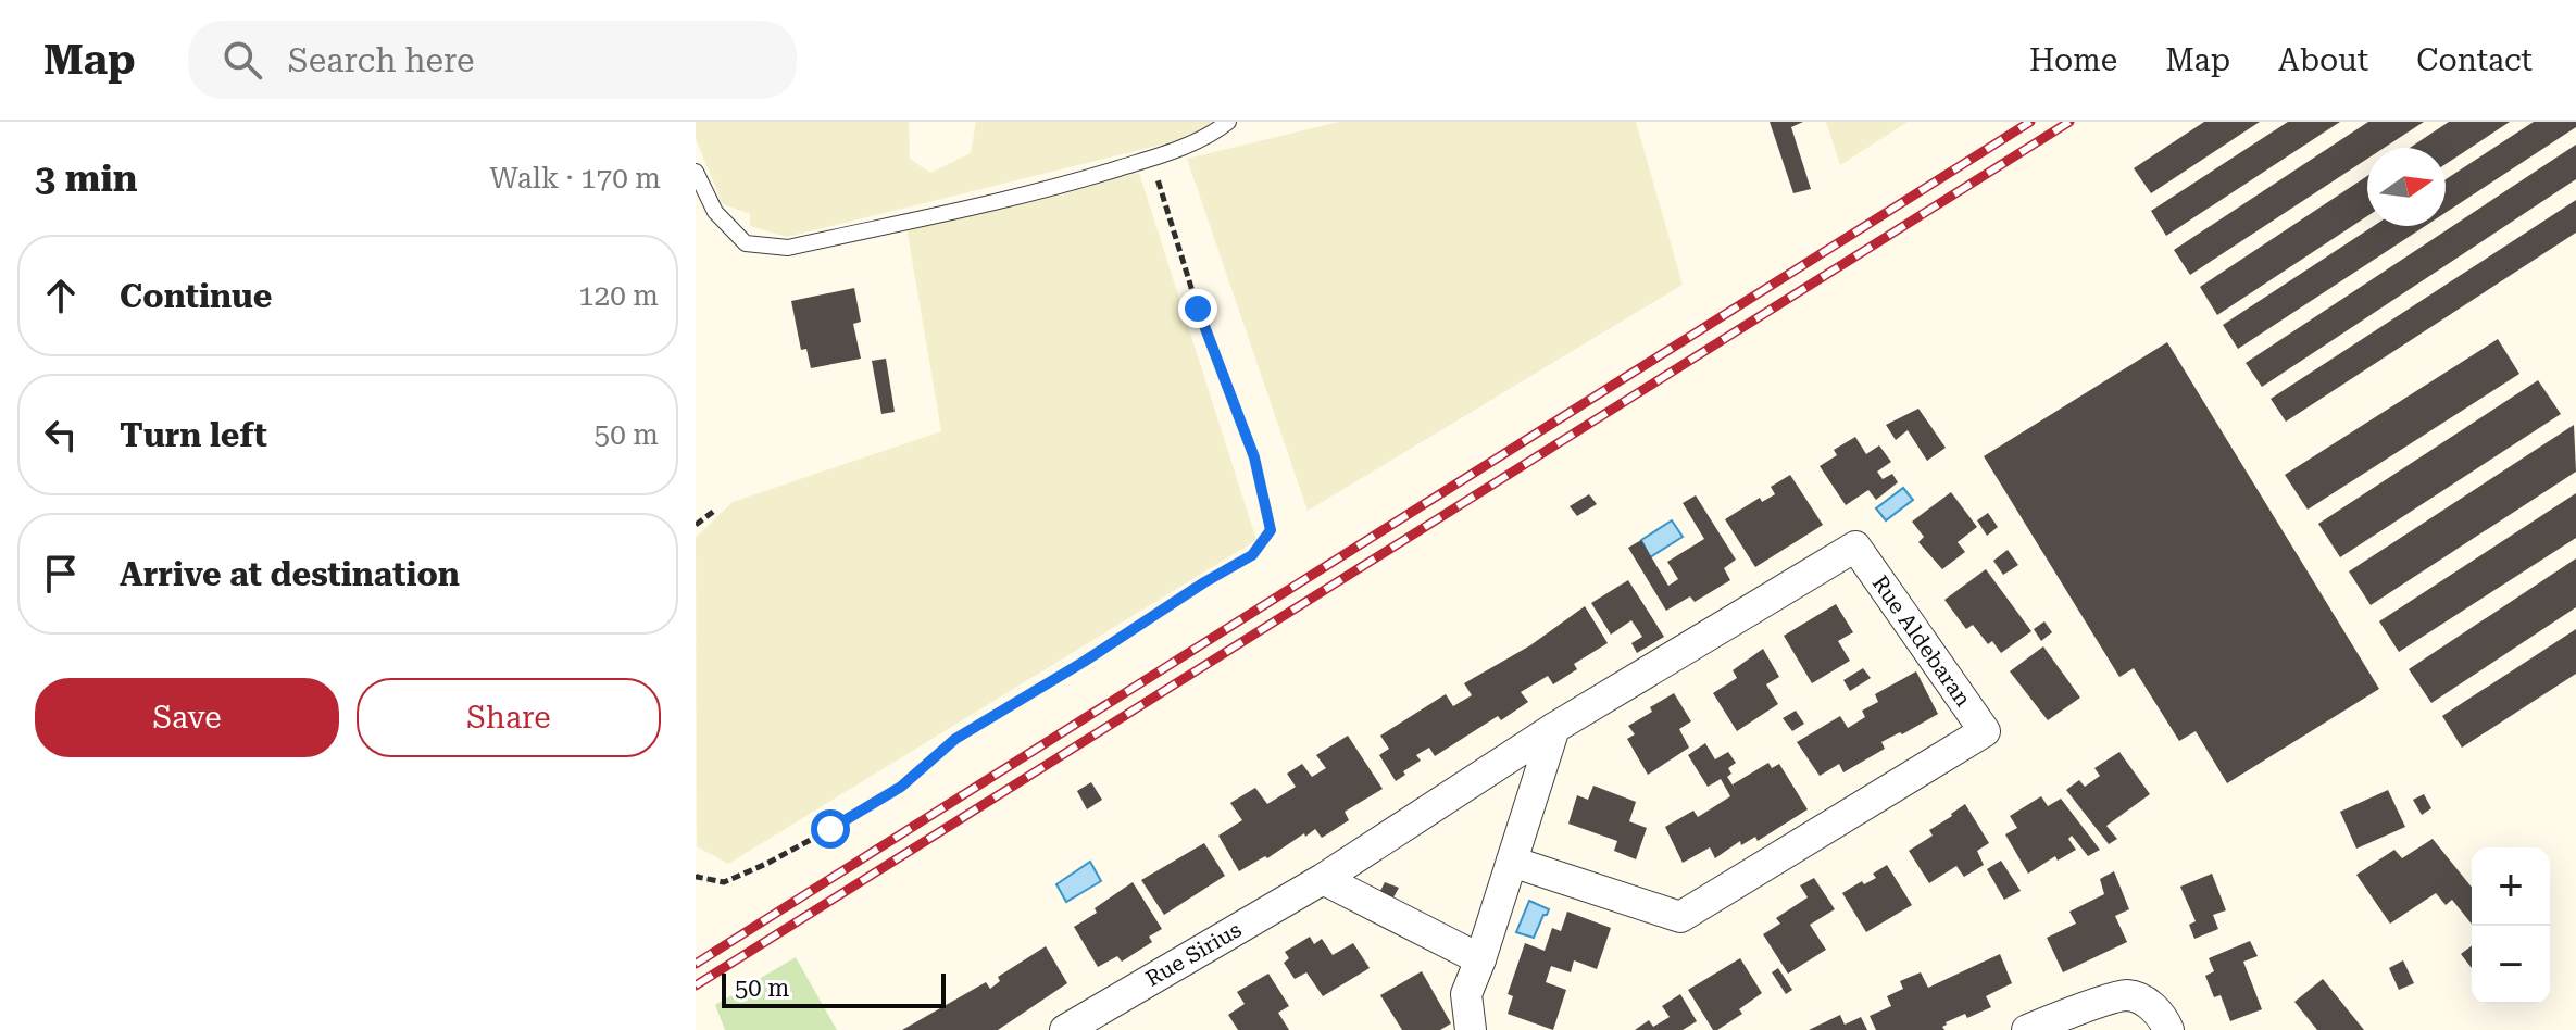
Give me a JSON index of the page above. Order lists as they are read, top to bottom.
{
  "streets": {
    "street": ["Rue Aldebaran", "Rue Sirius"]
  },
  "crossings": [
    ["Rue Aldebaran", "Rue Sirius"]
  ],
  "scale_bar": "50 m",
  "north": "right",
  "page": {
    "header": "Map",
    "search": "Search here",
    "nav": [
      "Home",
      "Map",
      "About",
      "Contact"
    ],
    "heading": ["3 min", "Walk · 170 m"],
    "list": [
      ["Continue", "120 m"],
      ["Turn left", "50 m"],
      "Arrive at destination"
    ],
    "buttons": ["Save", "Share"],
    "map_buttons": ["+", "−"],
    "scale": "50 m"
  }
}
